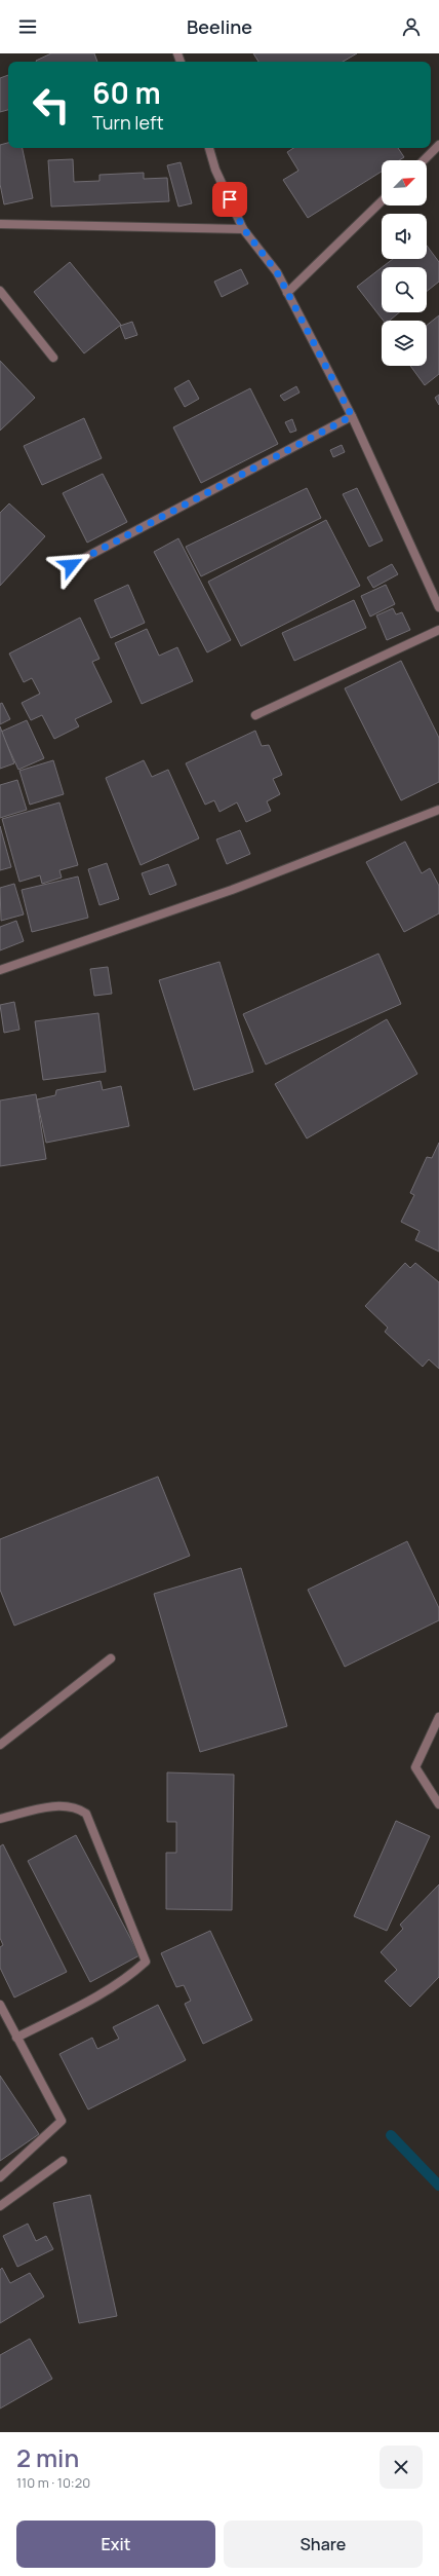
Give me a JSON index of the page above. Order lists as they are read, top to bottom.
{
  "north": "top right",
  "page": {
    "header": "Beeline",
    "turn": ["60 m", "Turn left"],
    "heading": ["2 min", "110 m · 10:20"],
    "buttons": ["Exit", "Share"]
  }
}
